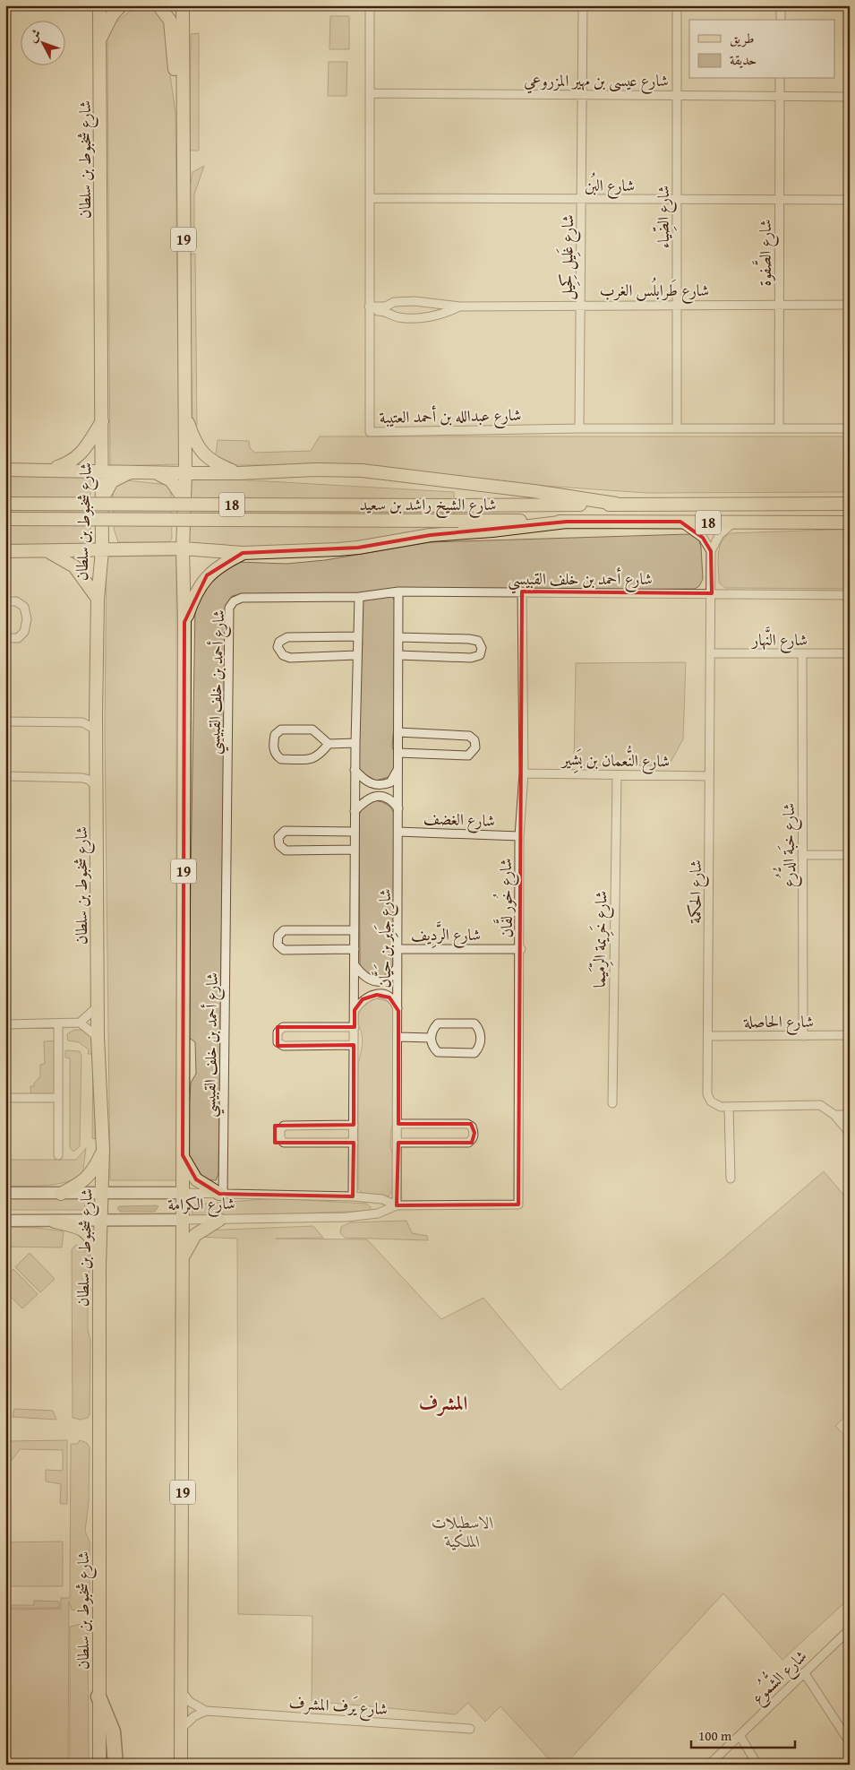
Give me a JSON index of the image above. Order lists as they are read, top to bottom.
{
  "streets": {
    "main road": [
      "شارع شخبوط بن سلطان",
      "19",
      "شارع الشيخ راشد بن سعيد",
      "18",
      "شارع الكرامة"
    ],
    "street": [
      "شارع عيسى بن مهير المزروعي",
      "شارع البُن",
      "شارع الضِّياء",
      "شارع الصَّفوة",
      "شارع غَلِيل كِحِيل",
      "شارع طَرابلُس الغرب",
      "شارع عبدالله بن أحمد العتيبة",
      "شارع أحمد بن خلف القبيسي",
      "شارع النَّهار",
      "شارع النُّعمان بن بَشِير",
      "شارع الغضف",
      "شارع خبَة الدُّرُع",
      "شارع الحكمة",
      "شارع خُور لفَّان",
      "شارع الرَّدِيف",
      "شارع جَابِر بن حَيَّان",
      "شارع خَرِيمة الرِّمَيما",
      "شارع الحاصلة",
      "شارع الشُّمُوع",
      "شارع يَرف المشرف"
    ]
  },
  "crossings": [
    ["شارع عيسى بن مهير المزروعي", "شارع الضِّياء"],
    ["شارع عيسى بن مهير المزروعي", "شارع الصَّفوة"],
    ["شارع عيسى بن مهير المزروعي", "شارع غَلِيل كِحِيل"],
    ["شارع عيسى بن مهير المزروعي", "شارع عبدالله بن أحمد العتيبة"],
    ["شارع شخبوط بن سلطان", "19"],
    ["شارع شخبوط بن سلطان", "شارع الكرامة"],
    ["شارع البُن", "شارع الضِّياء"],
    ["شارع البُن", "شارع الصَّفوة"],
    ["شارع البُن", "شارع غَلِيل كِحِيل"],
    ["شارع البُن", "شارع عبدالله بن أحمد العتيبة"],
    ["شارع الضِّياء", "شارع طَرابلُس الغرب"],
    ["شارع الضِّياء", "شارع عبدالله بن أحمد العتيبة"],
    ["19", "شارع الكرامة"],
    ["شارع الصَّفوة", "شارع طَرابلُس الغرب"],
    ["شارع الصَّفوة", "شارع عبدالله بن أحمد العتيبة"],
    ["شارع غَلِيل كِحِيل", "شارع طَرابلُس الغرب"],
    ["شارع غَلِيل كِحِيل", "شارع عبدالله بن أحمد العتيبة"],
    ["شارع طَرابلُس الغرب", "شارع عبدالله بن أحمد العتيبة"],
    ["شارع أحمد بن خلف القبيسي", "شارع الحكمة"],
    ["شارع أحمد بن خلف القبيسي", "شارع خُور لفَّان"],
    ["شارع أحمد بن خلف القبيسي", "شارع جَابِر بن حَيَّان"],
    ["شارع أحمد بن خلف القبيسي", "شارع الكرامة"],
    ["شارع النَّهار", "شارع خبَة الدُّرُع"],
    ["شارع النَّهار", "شارع الحكمة"],
    ["شارع النُّعمان بن بَشِير", "شارع الحكمة"],
    ["شارع النُّعمان بن بَشِير", "شارع خُور لفَّان"],
    ["شارع النُّعمان بن بَشِير", "شارع خَرِيمة الرِّمَيما"],
    ["شارع الغضف", "شارع خُور لفَّان"],
    ["شارع الغضف", "شارع جَابِر بن حَيَّان"],
    ["شارع خبَة الدُّرُع", "شارع الحاصلة"],
    ["شارع الحكمة", "شارع الحاصلة"],
    ["شارع خُور لفَّان", "شارع الرَّدِيف"],
    ["شارع خُور لفَّان", "شارع الكرامة"],
    ["شارع الرَّدِيف", "شارع جَابِر بن حَيَّان"],
    ["شارع جَابِر بن حَيَّان", "شارع الكرامة"]
  ],
  "districts": ["المشرف"],
  "parks": ["الاسطبلات الملكية"],
  "legend": ["طريق", "حديقة"],
  "scale_bar": "100 m",
  "north": "top left"
}
